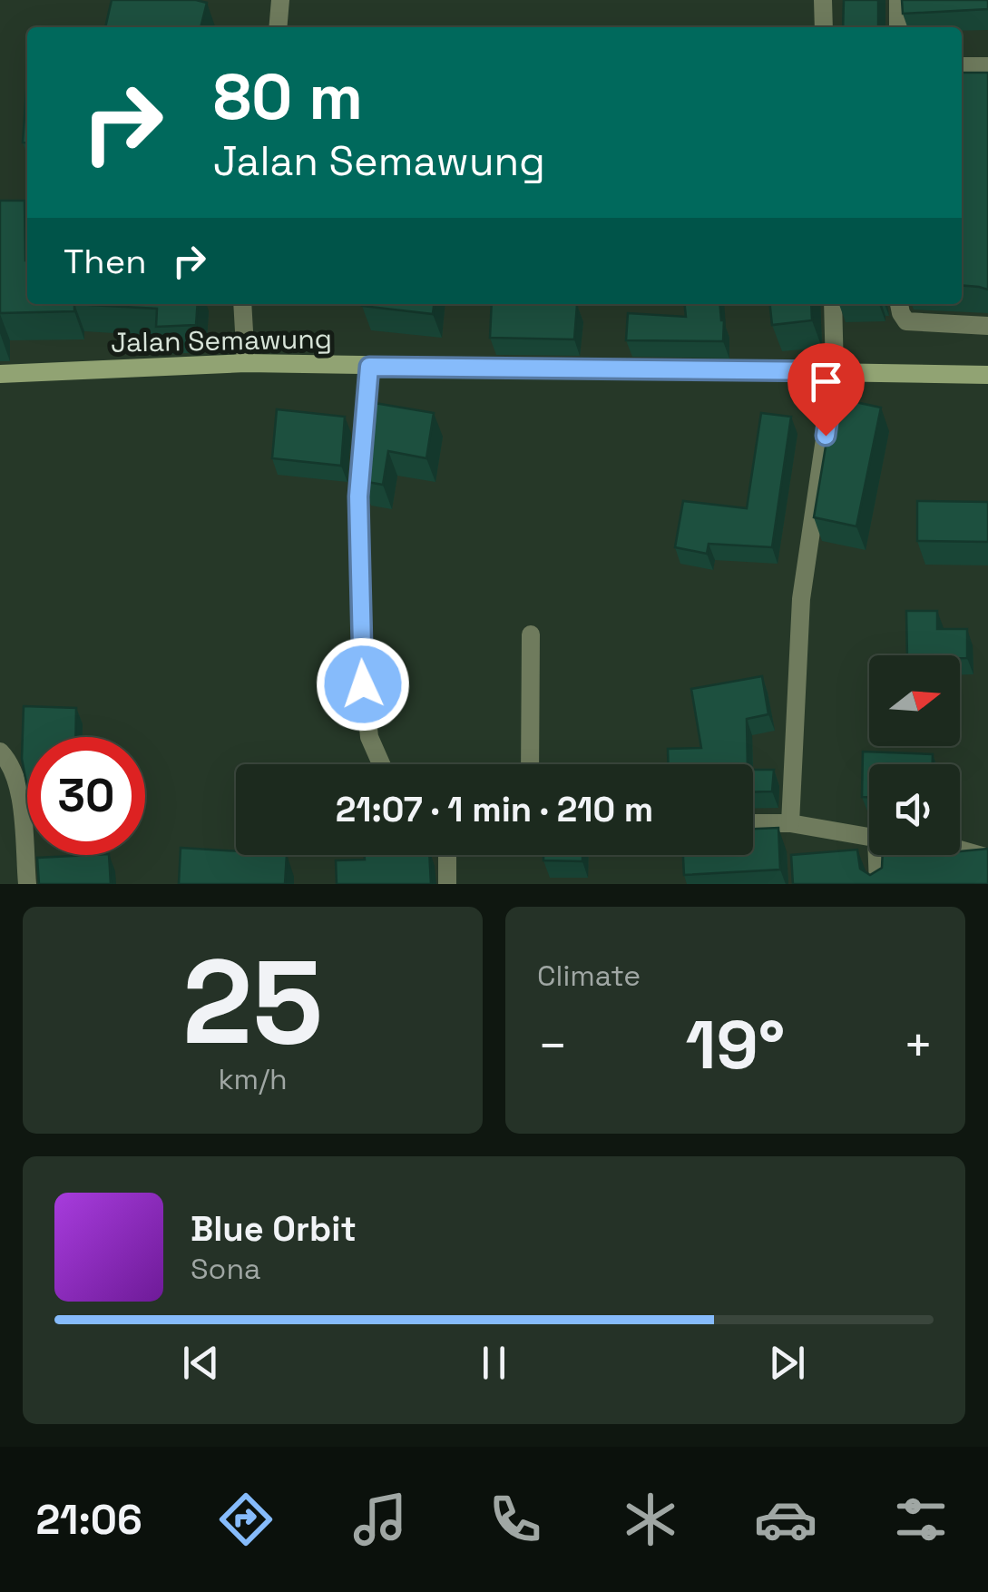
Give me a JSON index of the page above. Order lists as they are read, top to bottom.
{
  "streets": {
    "street": ["Jalan Semawung"]
  },
  "north": "right",
  "page": {
    "turn": ["80 m", "Jalan Semawung"],
    "then": "Then",
    "limit": "30",
    "trip": "21:07 · 1 min · 210 m",
    "tile": [
      ["25", "km/h"],
      "Climate"
    ],
    "heat": ["−", "19°", "+"],
    "song": ["Blue Orbit", "Sona"],
    "tabs": "21:06"
  }
}
